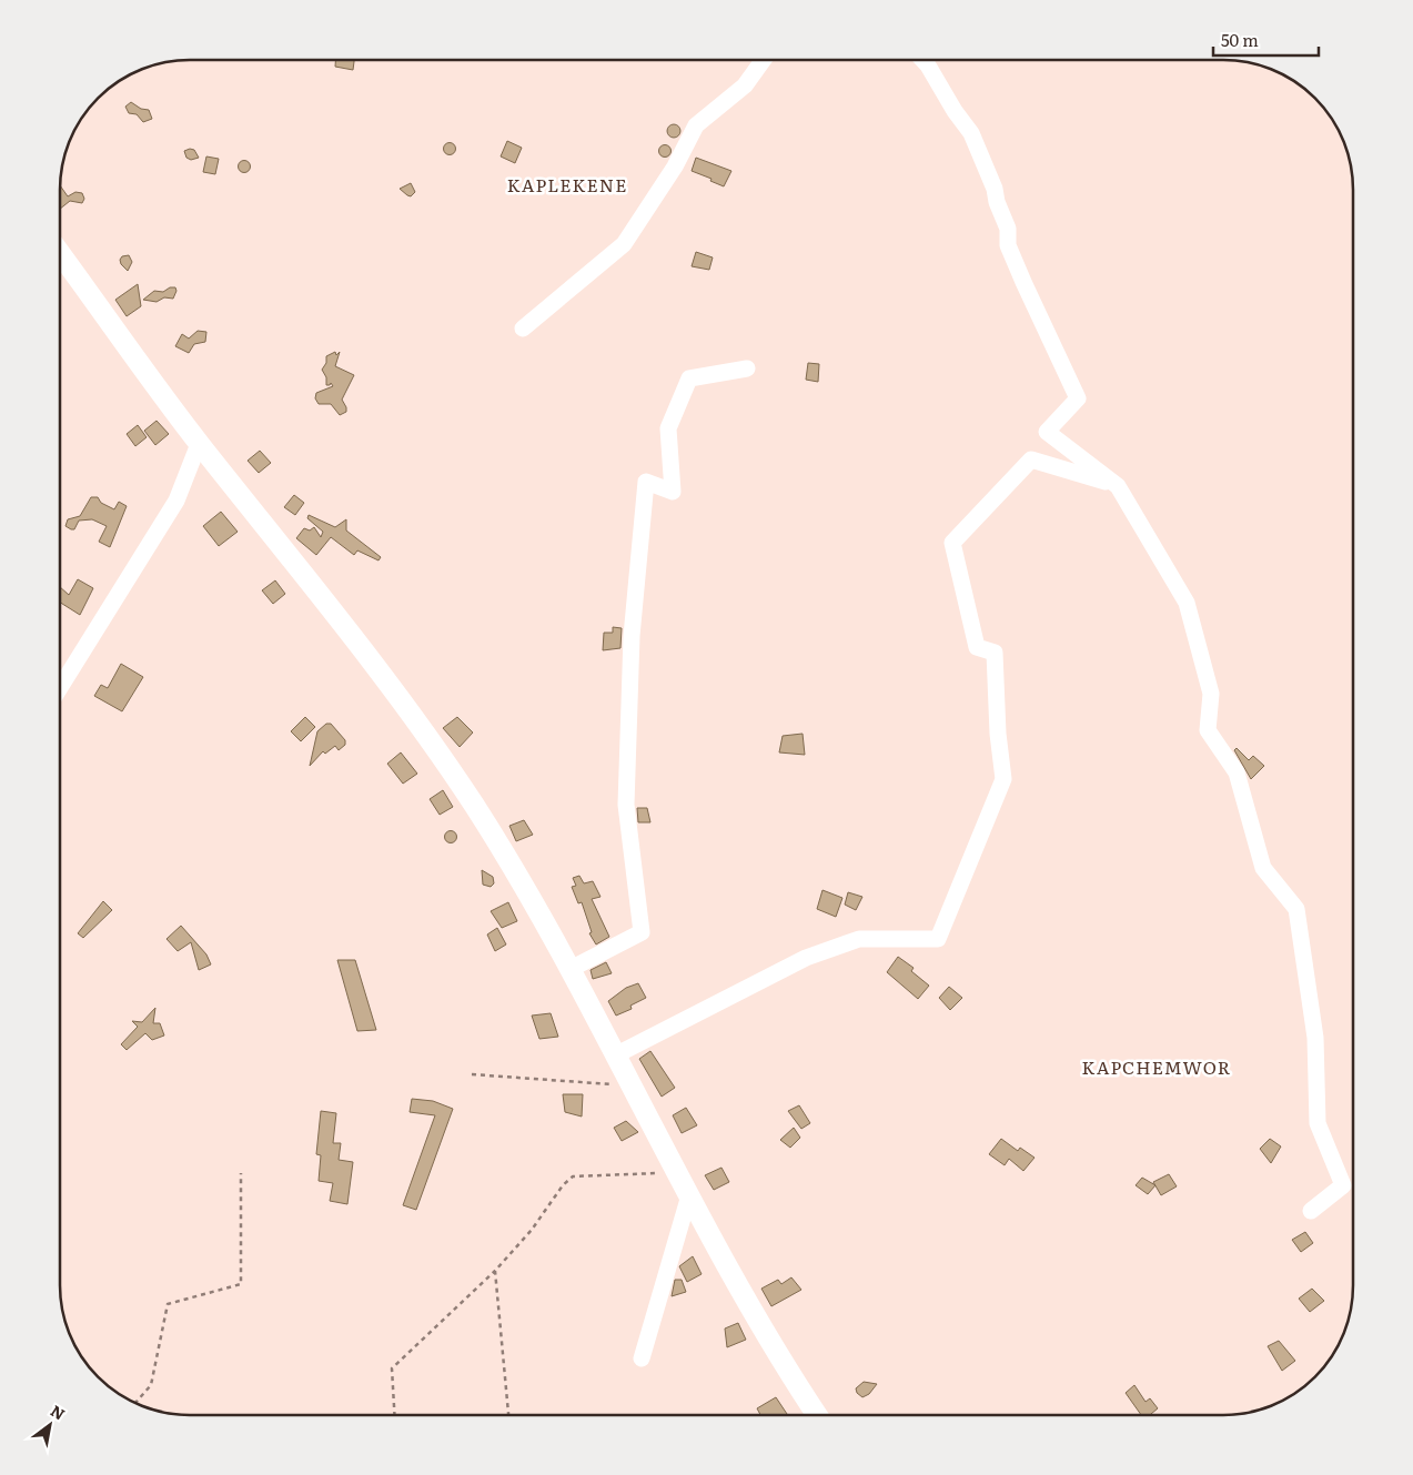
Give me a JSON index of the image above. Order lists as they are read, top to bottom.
{
  "districts": ["KAPLEKENE", "KAPCHEMWOR"],
  "scale_bar": "50 m",
  "north": "top right"
}
